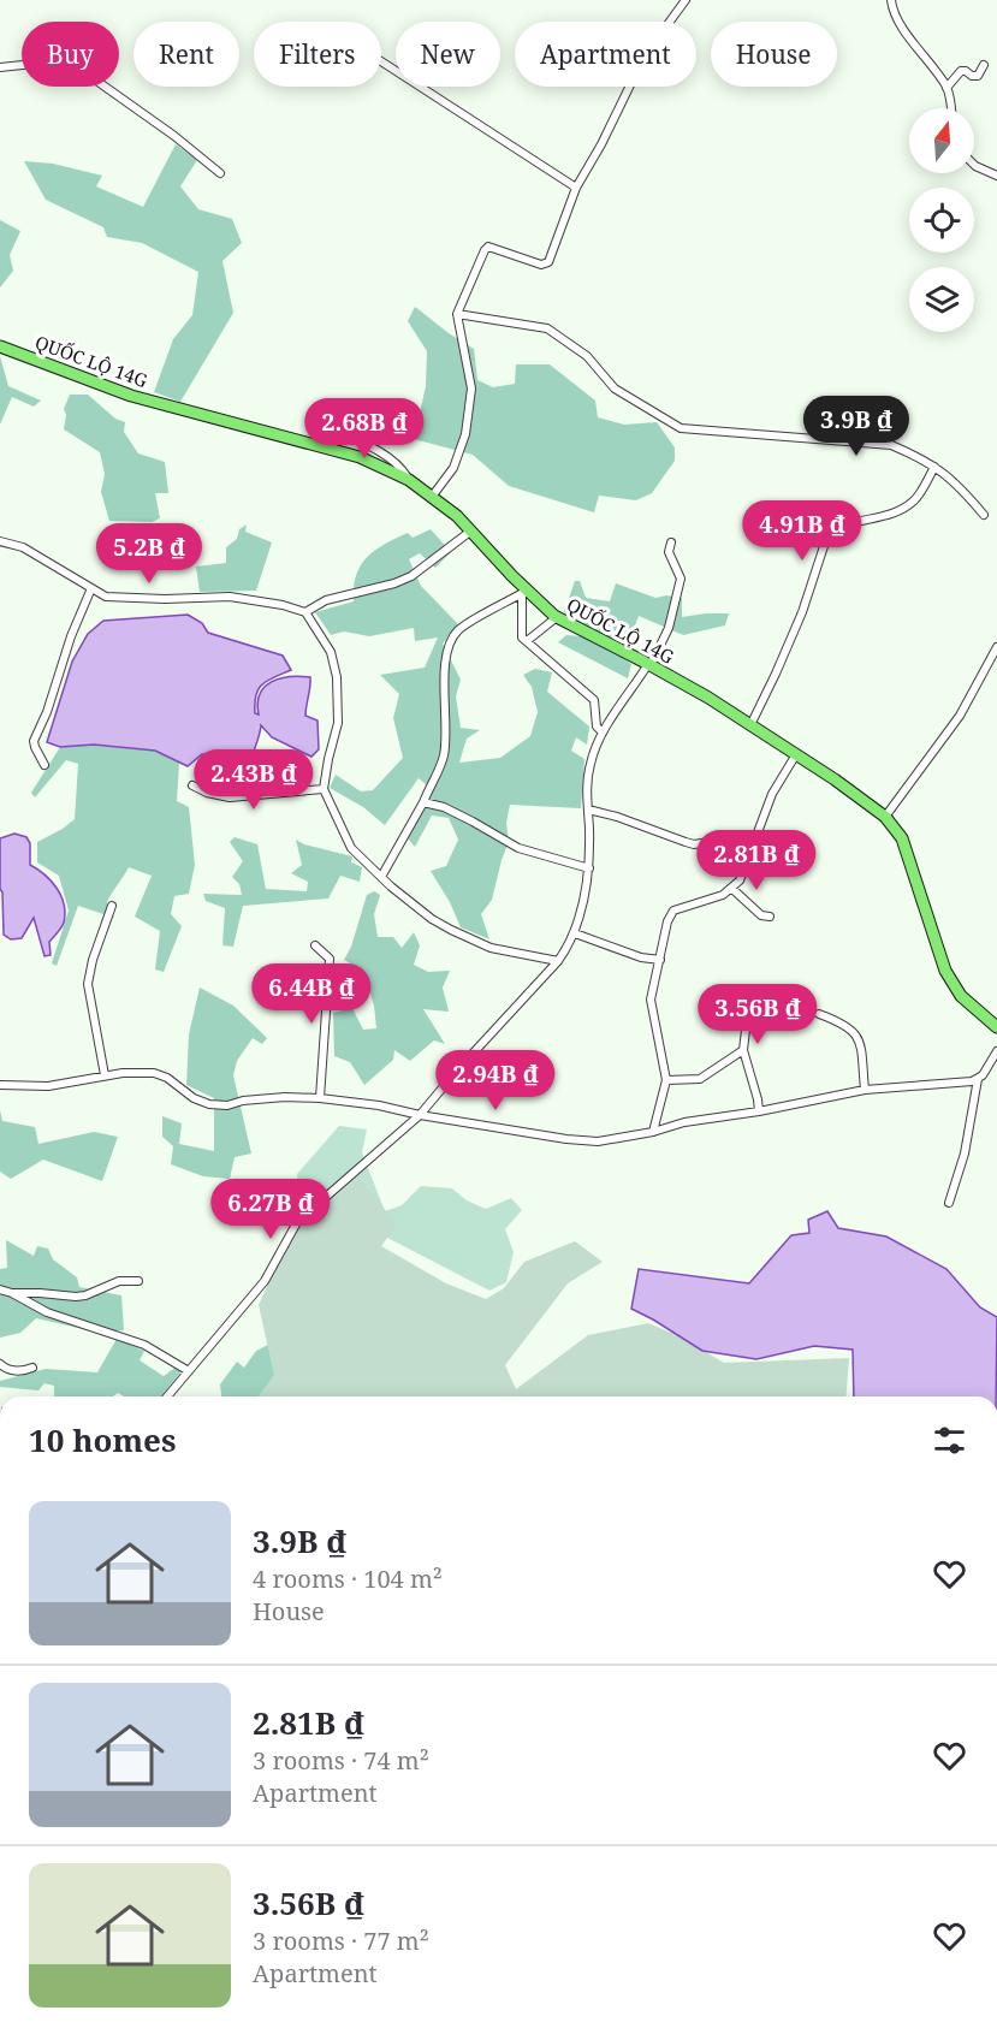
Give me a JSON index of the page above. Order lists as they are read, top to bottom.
{
  "streets": {
    "main road": ["QUỐC LỘ 14G"]
  },
  "north": "top",
  "page": {
    "chip": [
      "Buy",
      "Rent",
      "Filters",
      "New",
      "Apartment",
      "House"
    ],
    "price": [
      "3.9B ₫",
      "2.68B ₫",
      "4.91B ₫",
      "5.2B ₫",
      "2.43B ₫",
      "2.81B ₫",
      "6.44B ₫",
      "3.56B ₫",
      "2.94B ₫",
      "6.27B ₫"
    ],
    "heading": "10 homes",
    "list": [
      {
        "name": "3.9B ₫",
        "note": "4 rooms · 104 m² · House"
      },
      {
        "name": "2.81B ₫",
        "note": "3 rooms · 74 m² · Apartment"
      },
      {
        "name": "3.56B ₫",
        "note": "3 rooms · 77 m² · Apartment"
      }
    ]
  }
}
